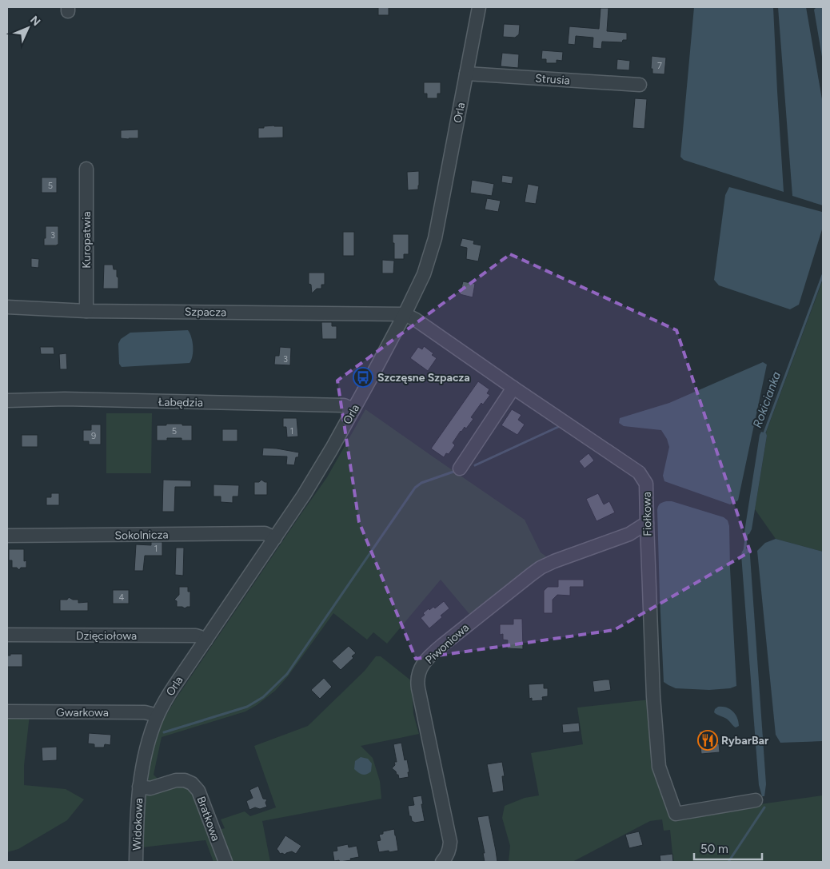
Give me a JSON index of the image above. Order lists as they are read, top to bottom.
{
  "streets": {
    "street": [
      "Strusia",
      "Orla",
      "Kuropatwia",
      "Szpacza",
      "Łabędzia",
      "Fiołkowa",
      "Sokolnicza",
      "Dzięciołowa",
      "Piwoniowa",
      "Gwarkowa",
      "Bratkowa",
      "Widokowa"
    ]
  },
  "crossings": [
    ["Strusia", "Orla"],
    ["Orla", "Szpacza"],
    ["Orla", "Łabędzia"],
    ["Orla", "Fiołkowa"],
    ["Orla", "Sokolnicza"],
    ["Orla", "Dzięciołowa"],
    ["Orla", "Gwarkowa"],
    ["Orla", "Bratkowa"],
    ["Orla", "Widokowa"],
    ["Kuropatwia", "Szpacza"],
    ["Szpacza", "Fiołkowa"],
    ["Fiołkowa", "Piwoniowa"],
    ["Bratkowa", "Widokowa"]
  ],
  "water": ["Rokicianka"],
  "places": {
    "bus stop": ["Szczęsne Szpacza"],
    "restaurant": ["RybarBar"]
  },
  "house_numbers": [
    "7",
    "5",
    "3",
    "3",
    "5",
    "1",
    "9",
    "1",
    "4"
  ],
  "scale_bar": "50 m",
  "north": "top right"
}
